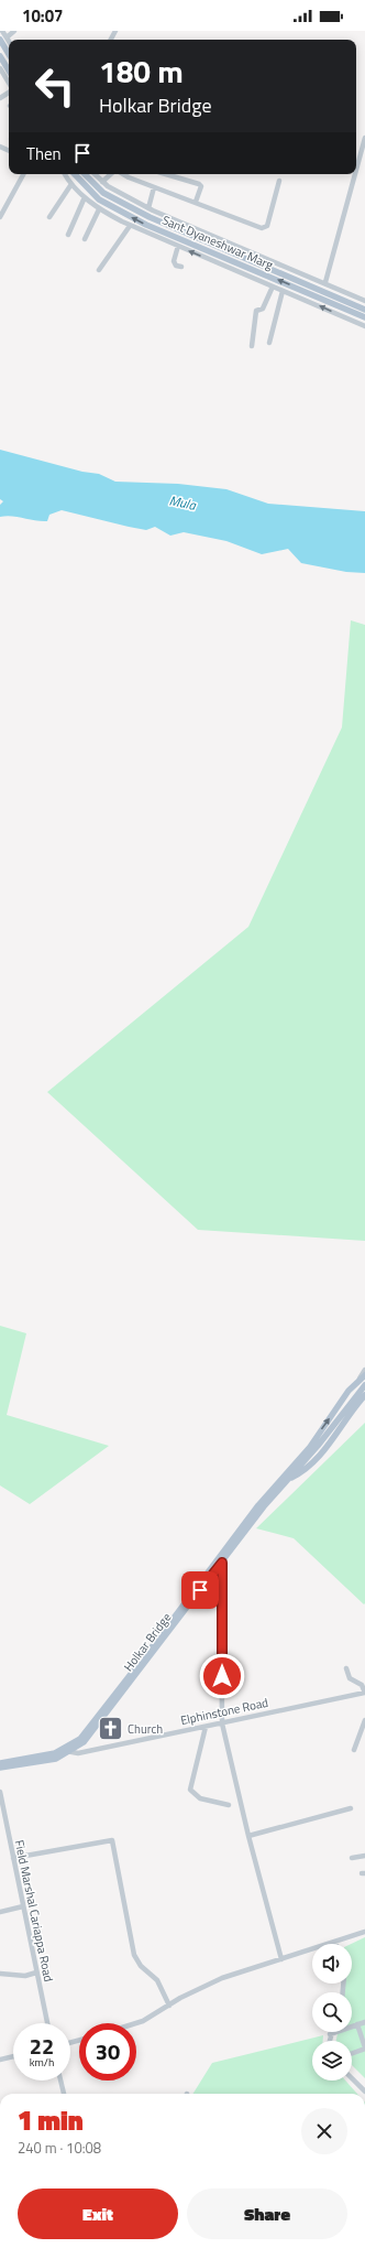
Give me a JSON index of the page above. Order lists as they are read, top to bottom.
{
  "streets": {
    "main road": ["Sant Dyaneshwar Marg", "Elphinstone Road"],
    "street": ["Field Marshal Cariappa Road"]
  },
  "water": ["Mula"],
  "places": {
    "church": ["Church"]
  },
  "page": {
    "status": "10:07",
    "turn": ["180 m", "Holkar Bridge"],
    "then": "Then",
    "speed": "22 km/h",
    "limit": "30",
    "heading": ["1 min", "240 m · 10:08"],
    "buttons": ["Exit", "Share"]
  }
}
